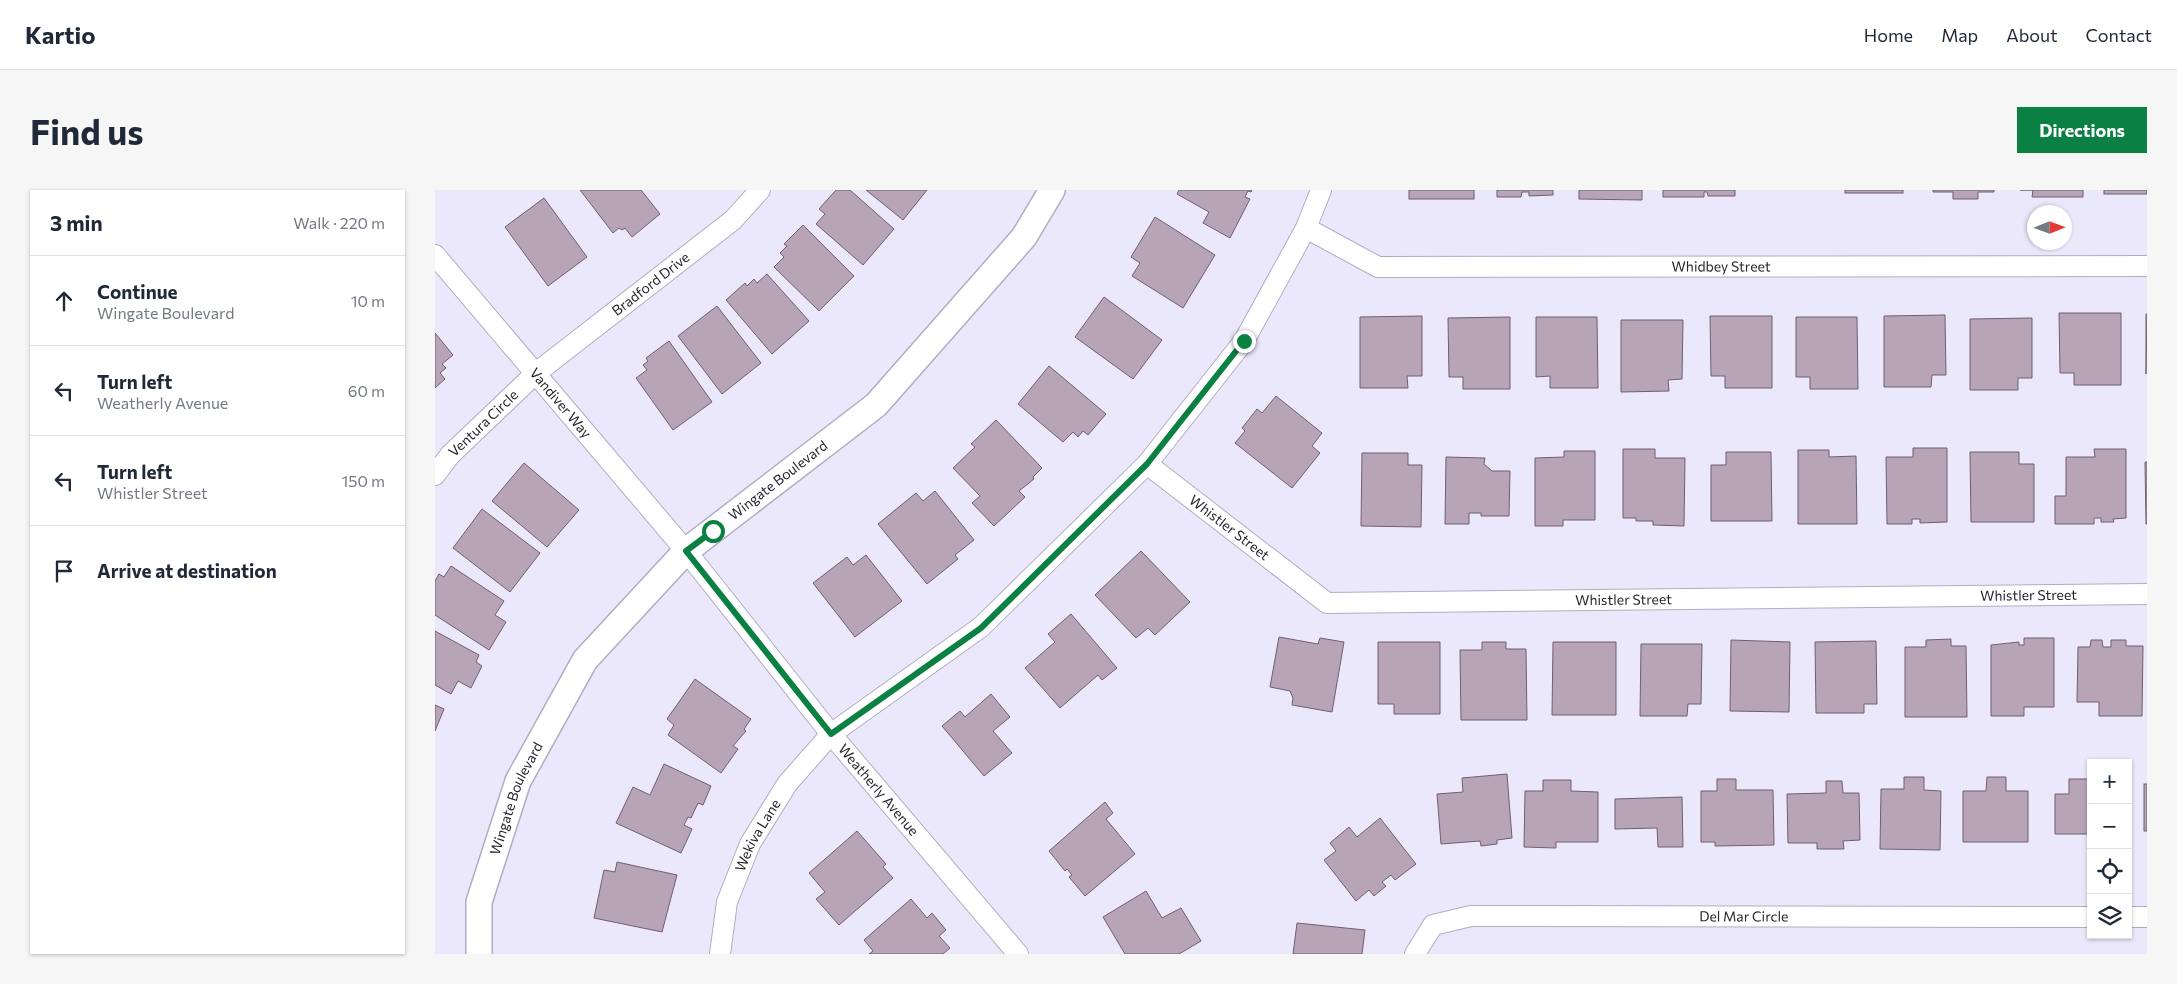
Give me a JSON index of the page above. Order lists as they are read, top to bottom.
{
  "streets": {
    "street": [
      "Whidbey Street",
      "Bradford Drive",
      "Vandiver Way",
      "Ventura Circle",
      "Wingate Boulevard",
      "Whistler Street",
      "Weatherly Avenue",
      "Wekiva Lane",
      "Del Mar Circle"
    ]
  },
  "crossings": [
    ["Bradford Drive", "Vandiver Way"],
    ["Bradford Drive", "Ventura Circle"],
    ["Vandiver Way", "Ventura Circle"],
    ["Vandiver Way", "Wingate Boulevard"],
    ["Vandiver Way", "Weatherly Avenue"],
    ["Wingate Boulevard", "Weatherly Avenue"],
    ["Weatherly Avenue", "Wekiva Lane"]
  ],
  "north": "right",
  "page": {
    "header": "Kartio",
    "nav": [
      "Home",
      "Map",
      "About",
      "Contact"
    ],
    "buttons": "Directions",
    "title": "Find us",
    "heading": ["3 min", "Walk · 220 m"],
    "list": [
      ["Continue", "Wingate Boulevard", "10 m"],
      ["Turn left", "Weatherly Avenue", "60 m"],
      ["Turn left", "Whistler Street", "150 m"],
      "Arrive at destination"
    ],
    "map_buttons": ["+", "−"]
  }
}
